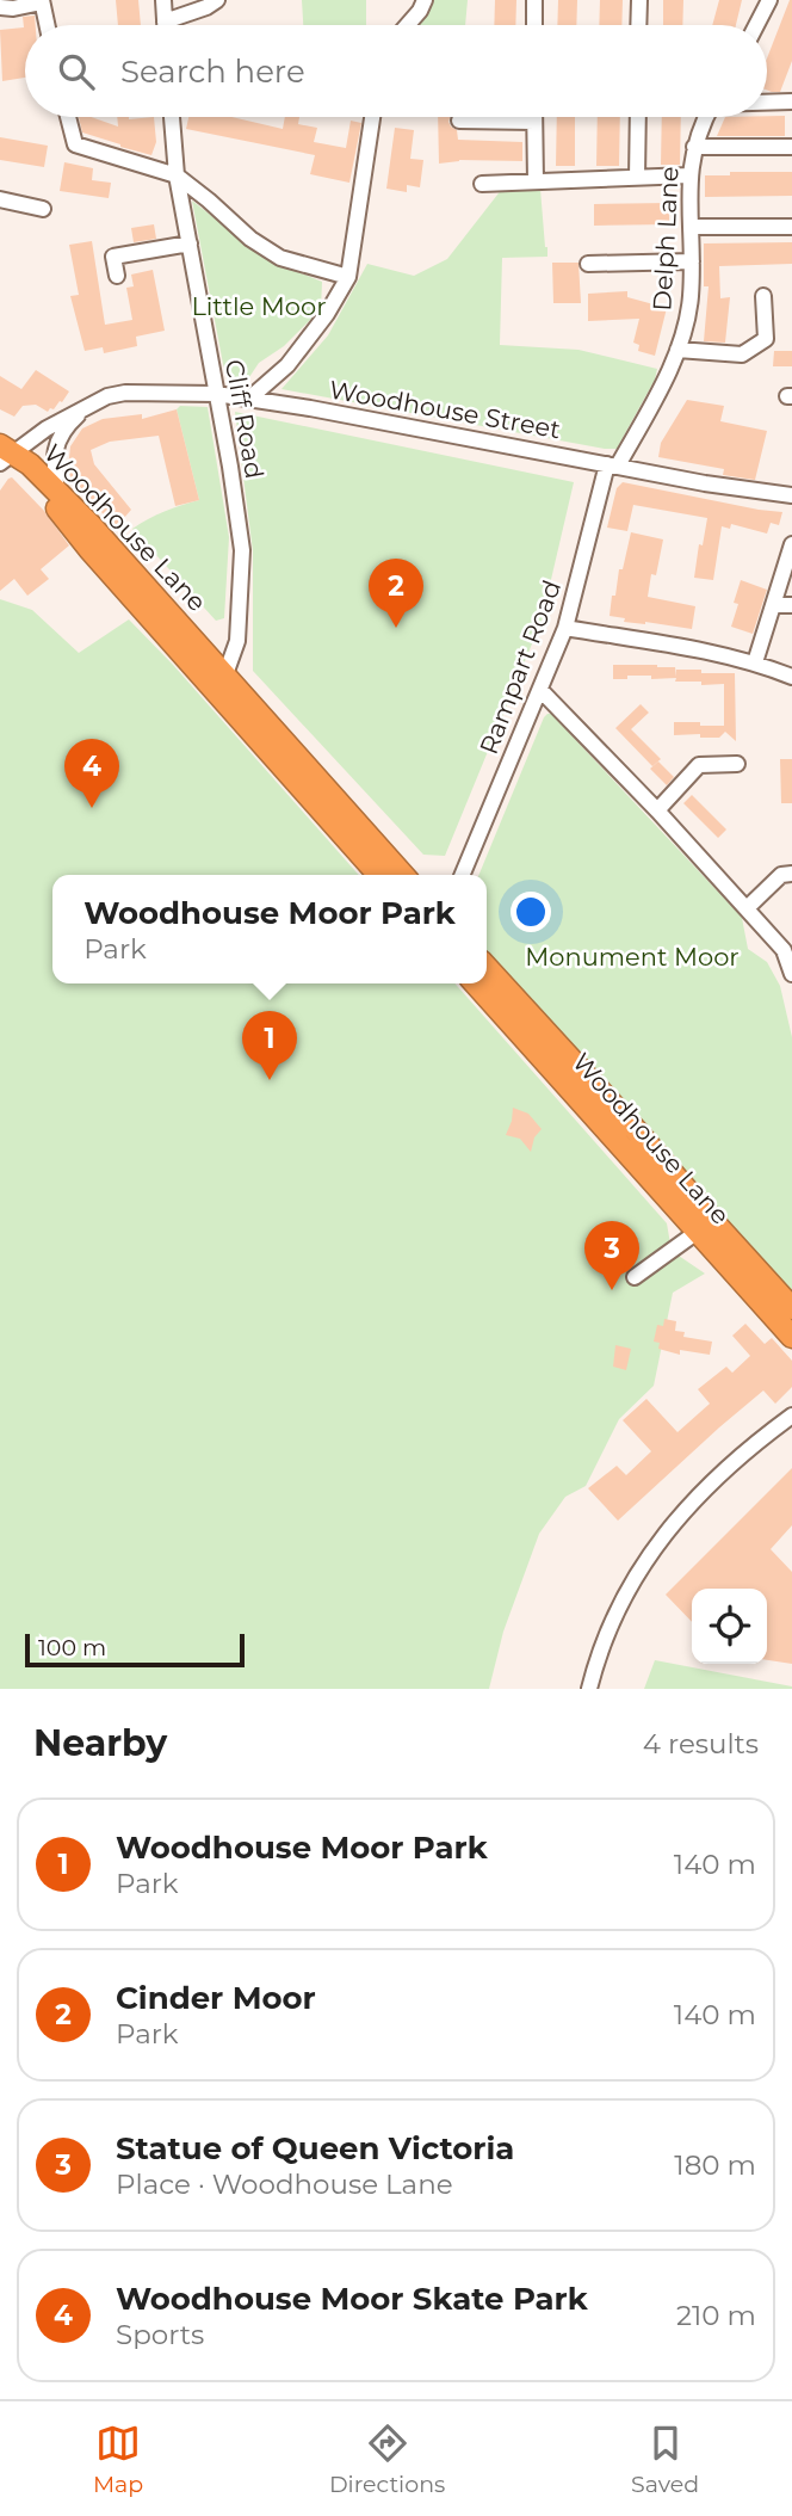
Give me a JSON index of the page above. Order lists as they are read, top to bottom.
{
  "streets": {
    "highway": ["Woodhouse Lane"],
    "street": [
      "Delph Lane",
      "Woodhouse Street",
      "Cliff Road",
      "Rampart Road"
    ]
  },
  "crossings": [
    ["Delph Lane", "Woodhouse Street"],
    ["Delph Lane", "Rampart Road"],
    ["Woodhouse Street", "Cliff Road"],
    ["Woodhouse Street", "Woodhouse Lane"],
    ["Woodhouse Street", "Rampart Road"],
    ["Cliff Road", "Woodhouse Lane"]
  ],
  "parks": ["Little Moor", "Monument Moor"],
  "scale_bar": "100 m",
  "page": {
    "search": "Search here",
    "pins": [
      "2",
      "4",
      "1",
      "3"
    ],
    "popup": ["Woodhouse Moor Park", "Park"],
    "scale": "100 m",
    "heading": ["Nearby", "4 results"],
    "list": [
      {
        "mark": "1",
        "name": "Woodhouse Moor Park",
        "note": "Park",
        "value": "140 m"
      },
      {
        "mark": "2",
        "name": "Cinder Moor",
        "note": "Park",
        "value": "140 m"
      },
      {
        "mark": "3",
        "name": "Statue of Queen Victoria",
        "note": "Place · Woodhouse Lane",
        "value": "180 m"
      },
      {
        "mark": "4",
        "name": "Woodhouse Moor Skate Park",
        "note": "Sports",
        "value": "210 m"
      }
    ],
    "nav": ["Map", "Directions", "Saved"]
  }
}
